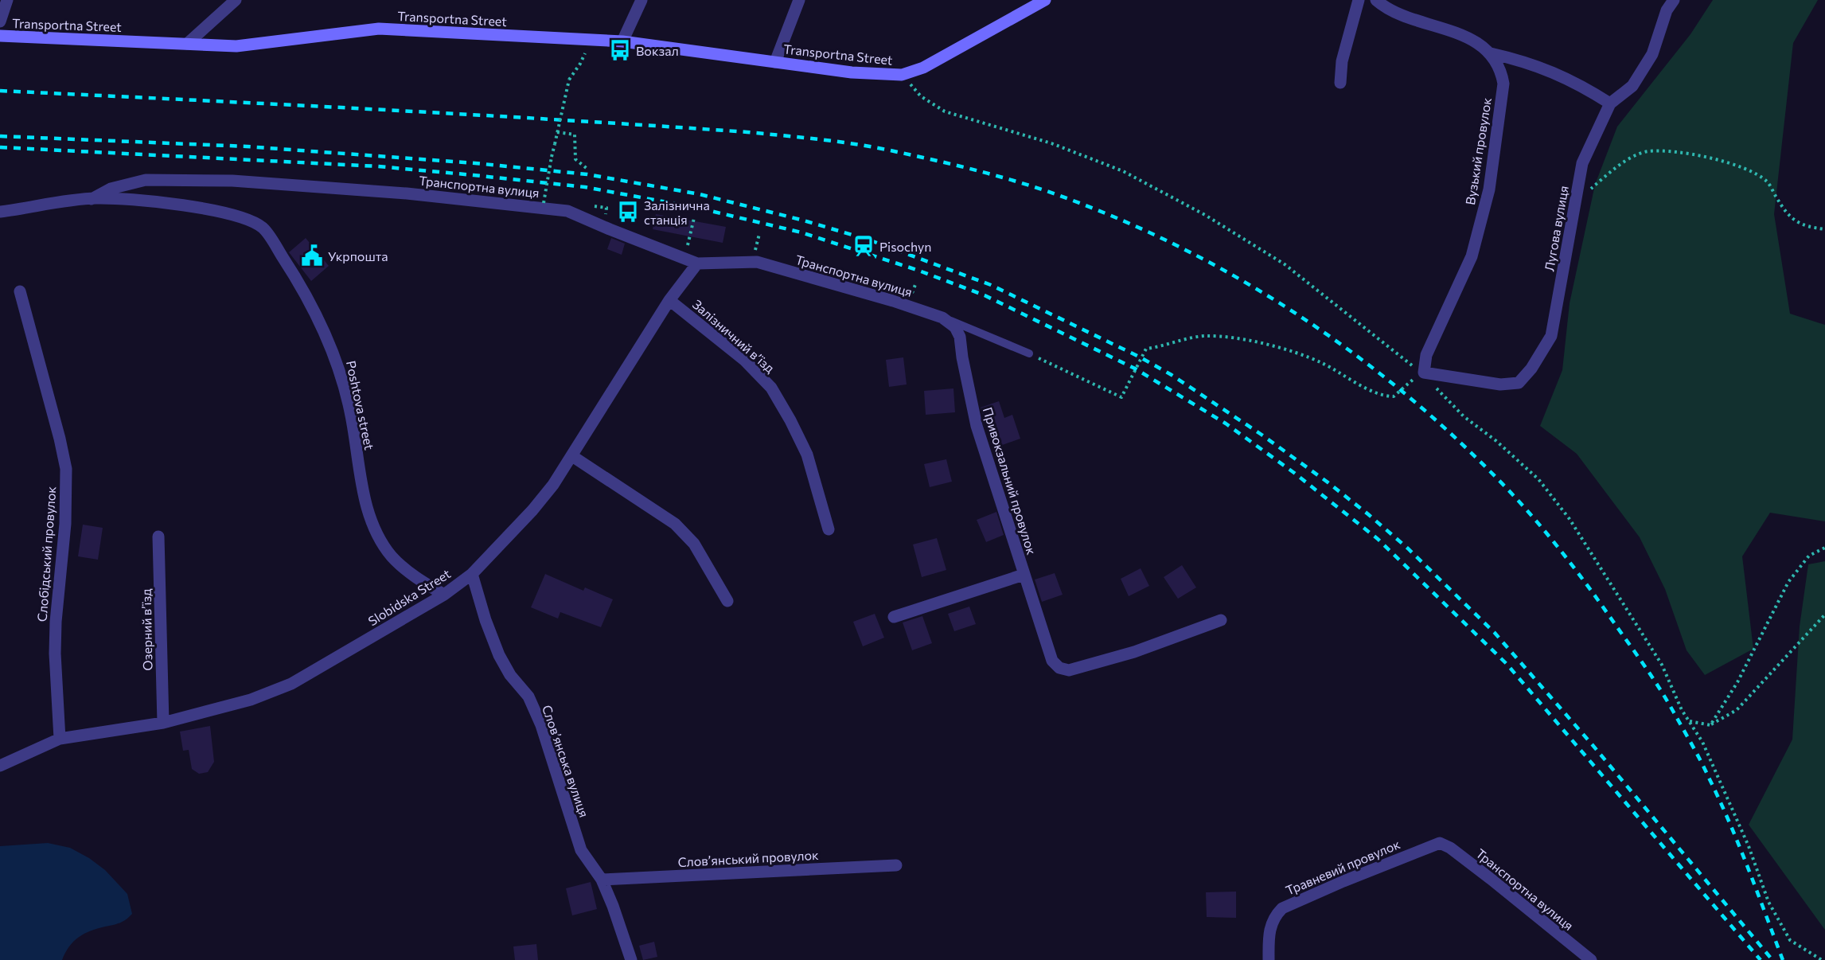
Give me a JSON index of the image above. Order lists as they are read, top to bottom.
{
  "streets": {
    "street": [
      "Transportna Street",
      "Вузький провулок",
      "Транспортна вулиця",
      "Лугова вулиця",
      "Залізничний в’їзд",
      "Poshtova street",
      "Привокзальний провулок",
      "Слобідський провулок",
      "Slobidska Street",
      "Озерний в’їзд",
      "Слов’янська вулиця",
      "Слов’янський провулок",
      "Травневий провулок"
    ]
  },
  "crossings": [
    ["Вузький провулок", "Лугова вулиця"],
    ["Транспортна вулиця", "Poshtova street"],
    ["Транспортна вулиця", "Привокзальний провулок"],
    ["Транспортна вулиця", "Slobidska Street"],
    ["Транспортна вулиця", "Травневий провулок"],
    ["Залізничний в’їзд", "Slobidska Street"],
    ["Poshtova street", "Slobidska Street"],
    ["Слобідський провулок", "Slobidska Street"],
    ["Slobidska Street", "Озерний в’їзд"],
    ["Slobidska Street", "Слов’янська вулиця"],
    ["Слов’янська вулиця", "Слов’янський провулок"]
  ],
  "places": {
    "bus stop": ["Вокзал", "Залізнична станція"],
    "station": ["Pisochyn"],
    "public building": ["Укрпошта"]
  }
}
